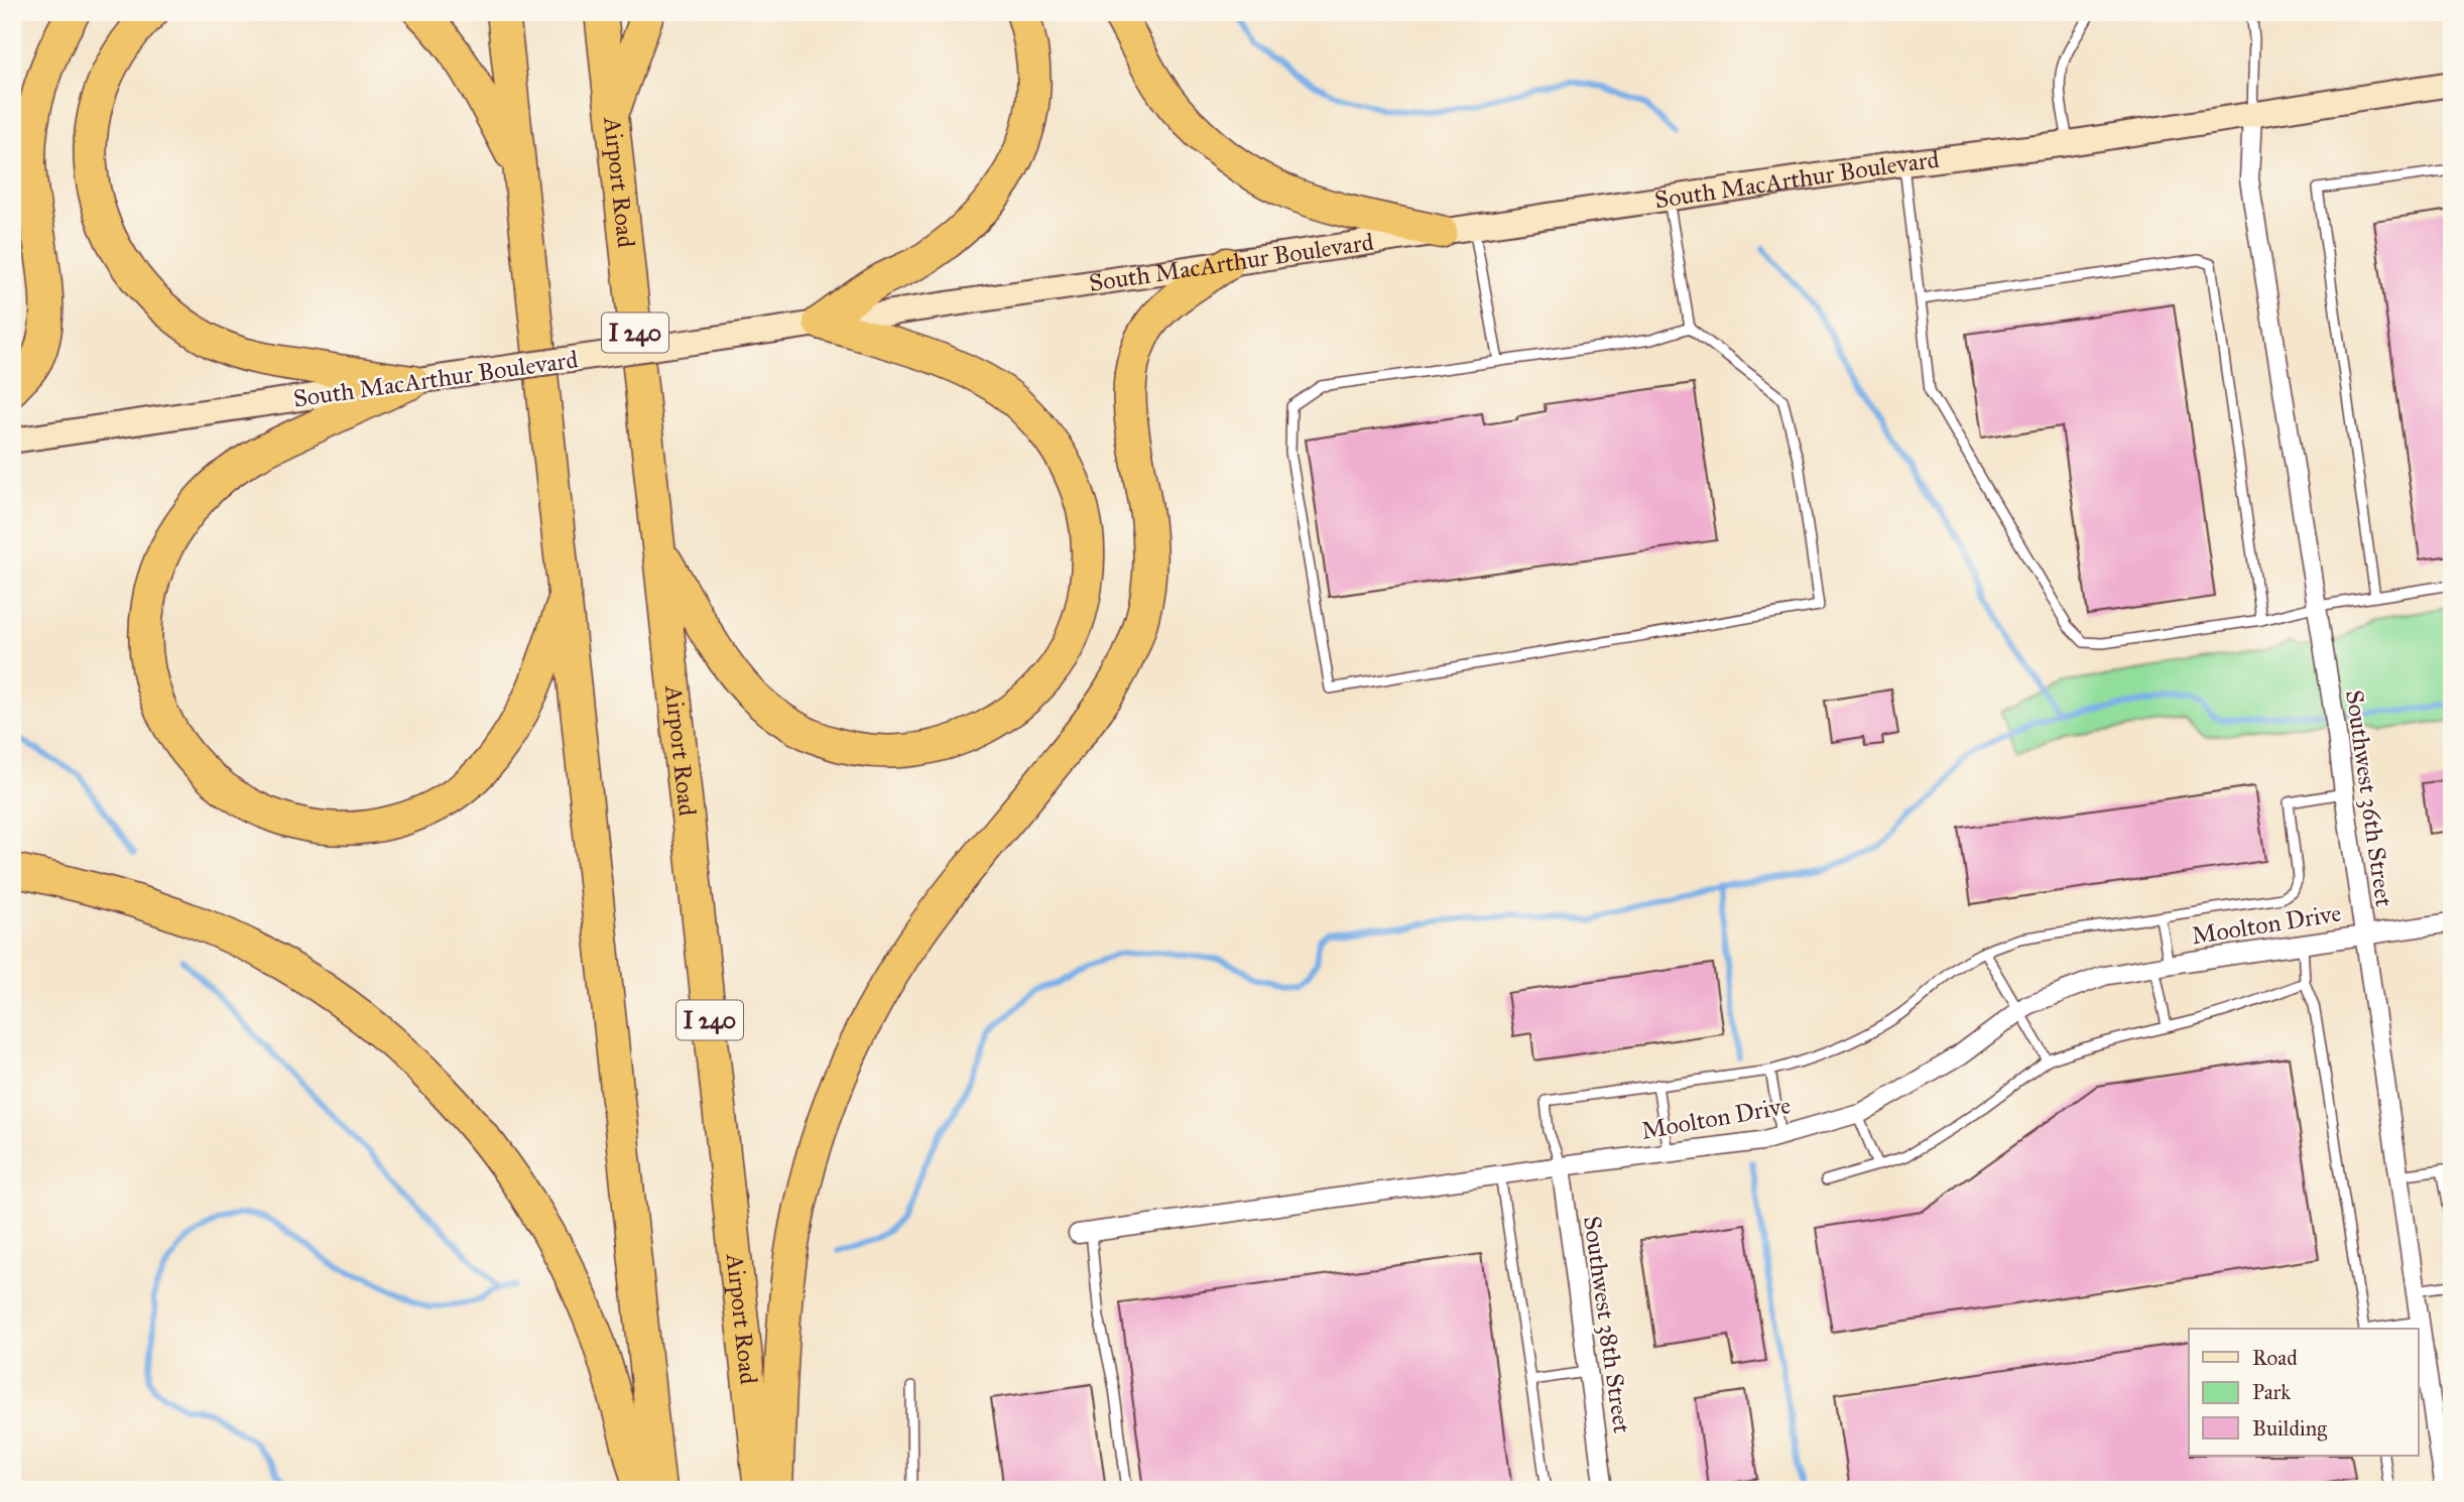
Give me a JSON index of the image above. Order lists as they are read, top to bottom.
{
  "streets": {
    "highway": ["Airport Road", "I 240"],
    "main road": ["South MacArthur Boulevard"],
    "street": ["Southwest 36th Street", "Moolton Drive", "Southwest 38th Street"]
  },
  "crossings": [
    ["South MacArthur Boulevard", "Southwest 36th Street"],
    ["Southwest 36th Street", "Moolton Drive"],
    ["Moolton Drive", "Southwest 38th Street"]
  ],
  "legend": ["Road", "Park", "Building"]
}
